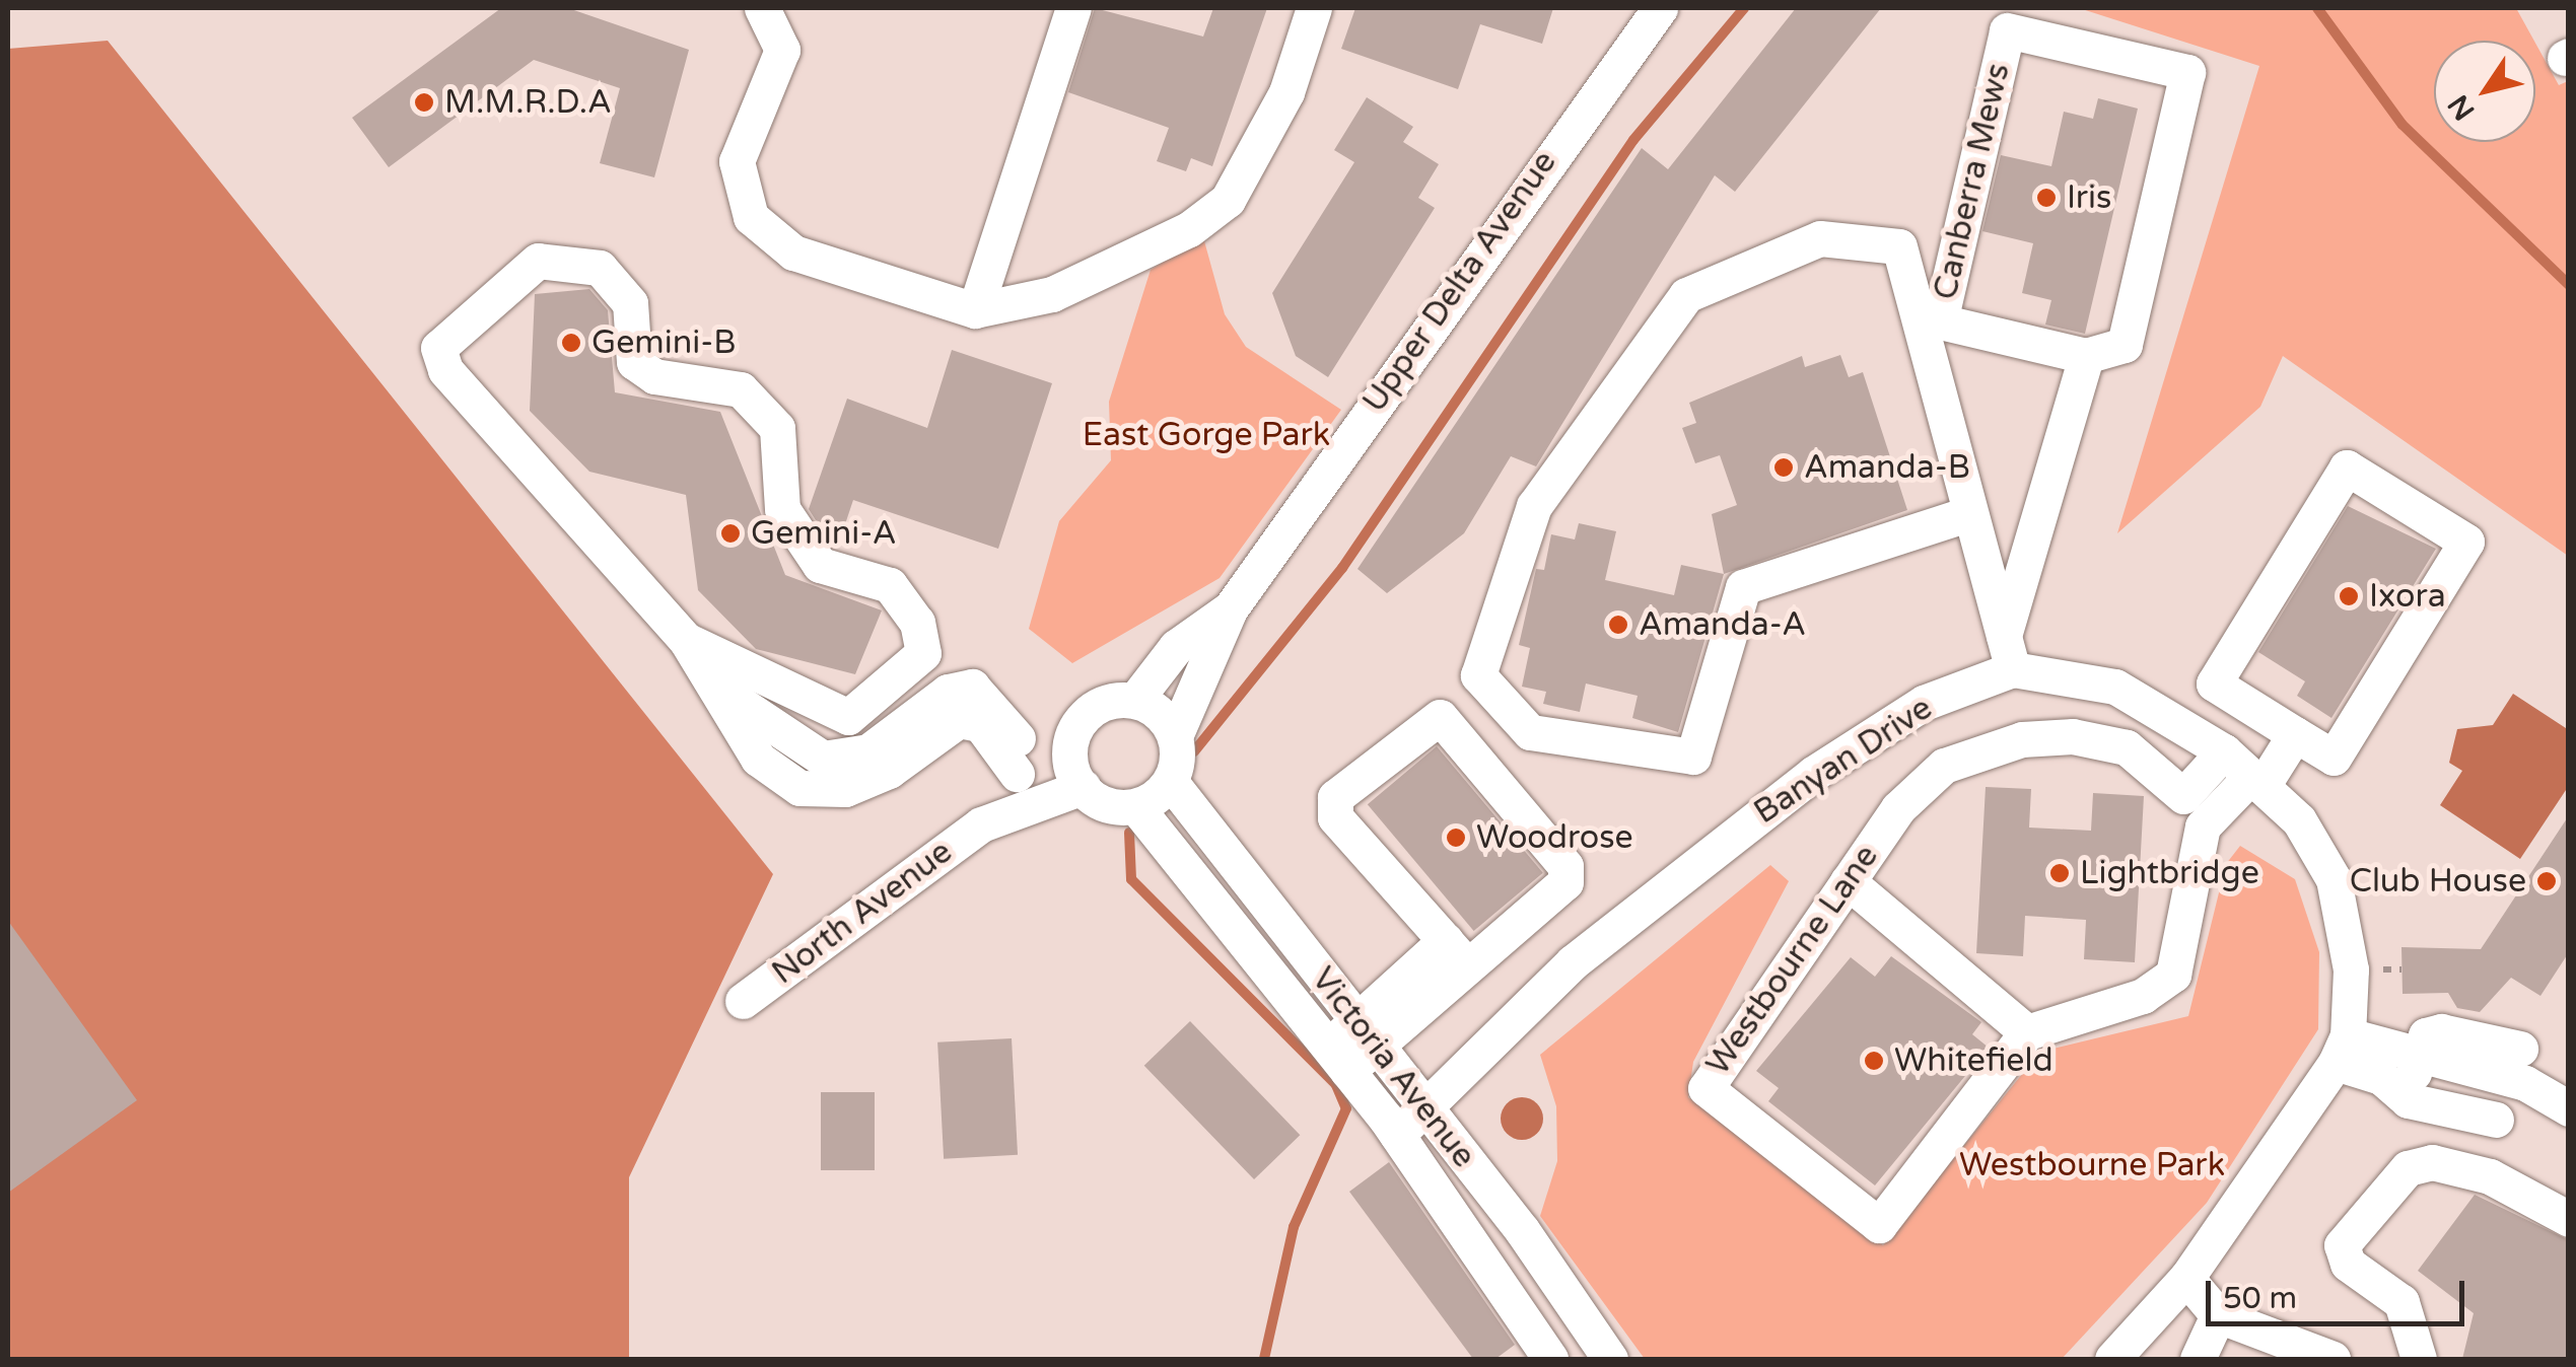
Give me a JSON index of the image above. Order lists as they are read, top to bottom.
{
  "streets": {
    "street": [
      "Canberra Mews",
      "Upper Delta Avenue",
      "Banyan Drive",
      "North Avenue",
      "Westbourne Lane",
      "Victoria Avenue"
    ]
  },
  "crossings": [
    ["Upper Delta Avenue", "Victoria Avenue"],
    ["Banyan Drive", "Victoria Avenue"]
  ],
  "parks": ["East Gorge Park", "Westbourne Park"],
  "places": [
    "M.M.R.D.A",
    "Iris",
    "Gemini-B",
    "Amanda-B",
    "Gemini-A",
    "Ixora",
    "Amanda-A",
    "Woodrose",
    "Lightbridge",
    "Club House",
    "Whitefield"
  ],
  "scale_bar": "50 m",
  "north": "bottom left"
}
